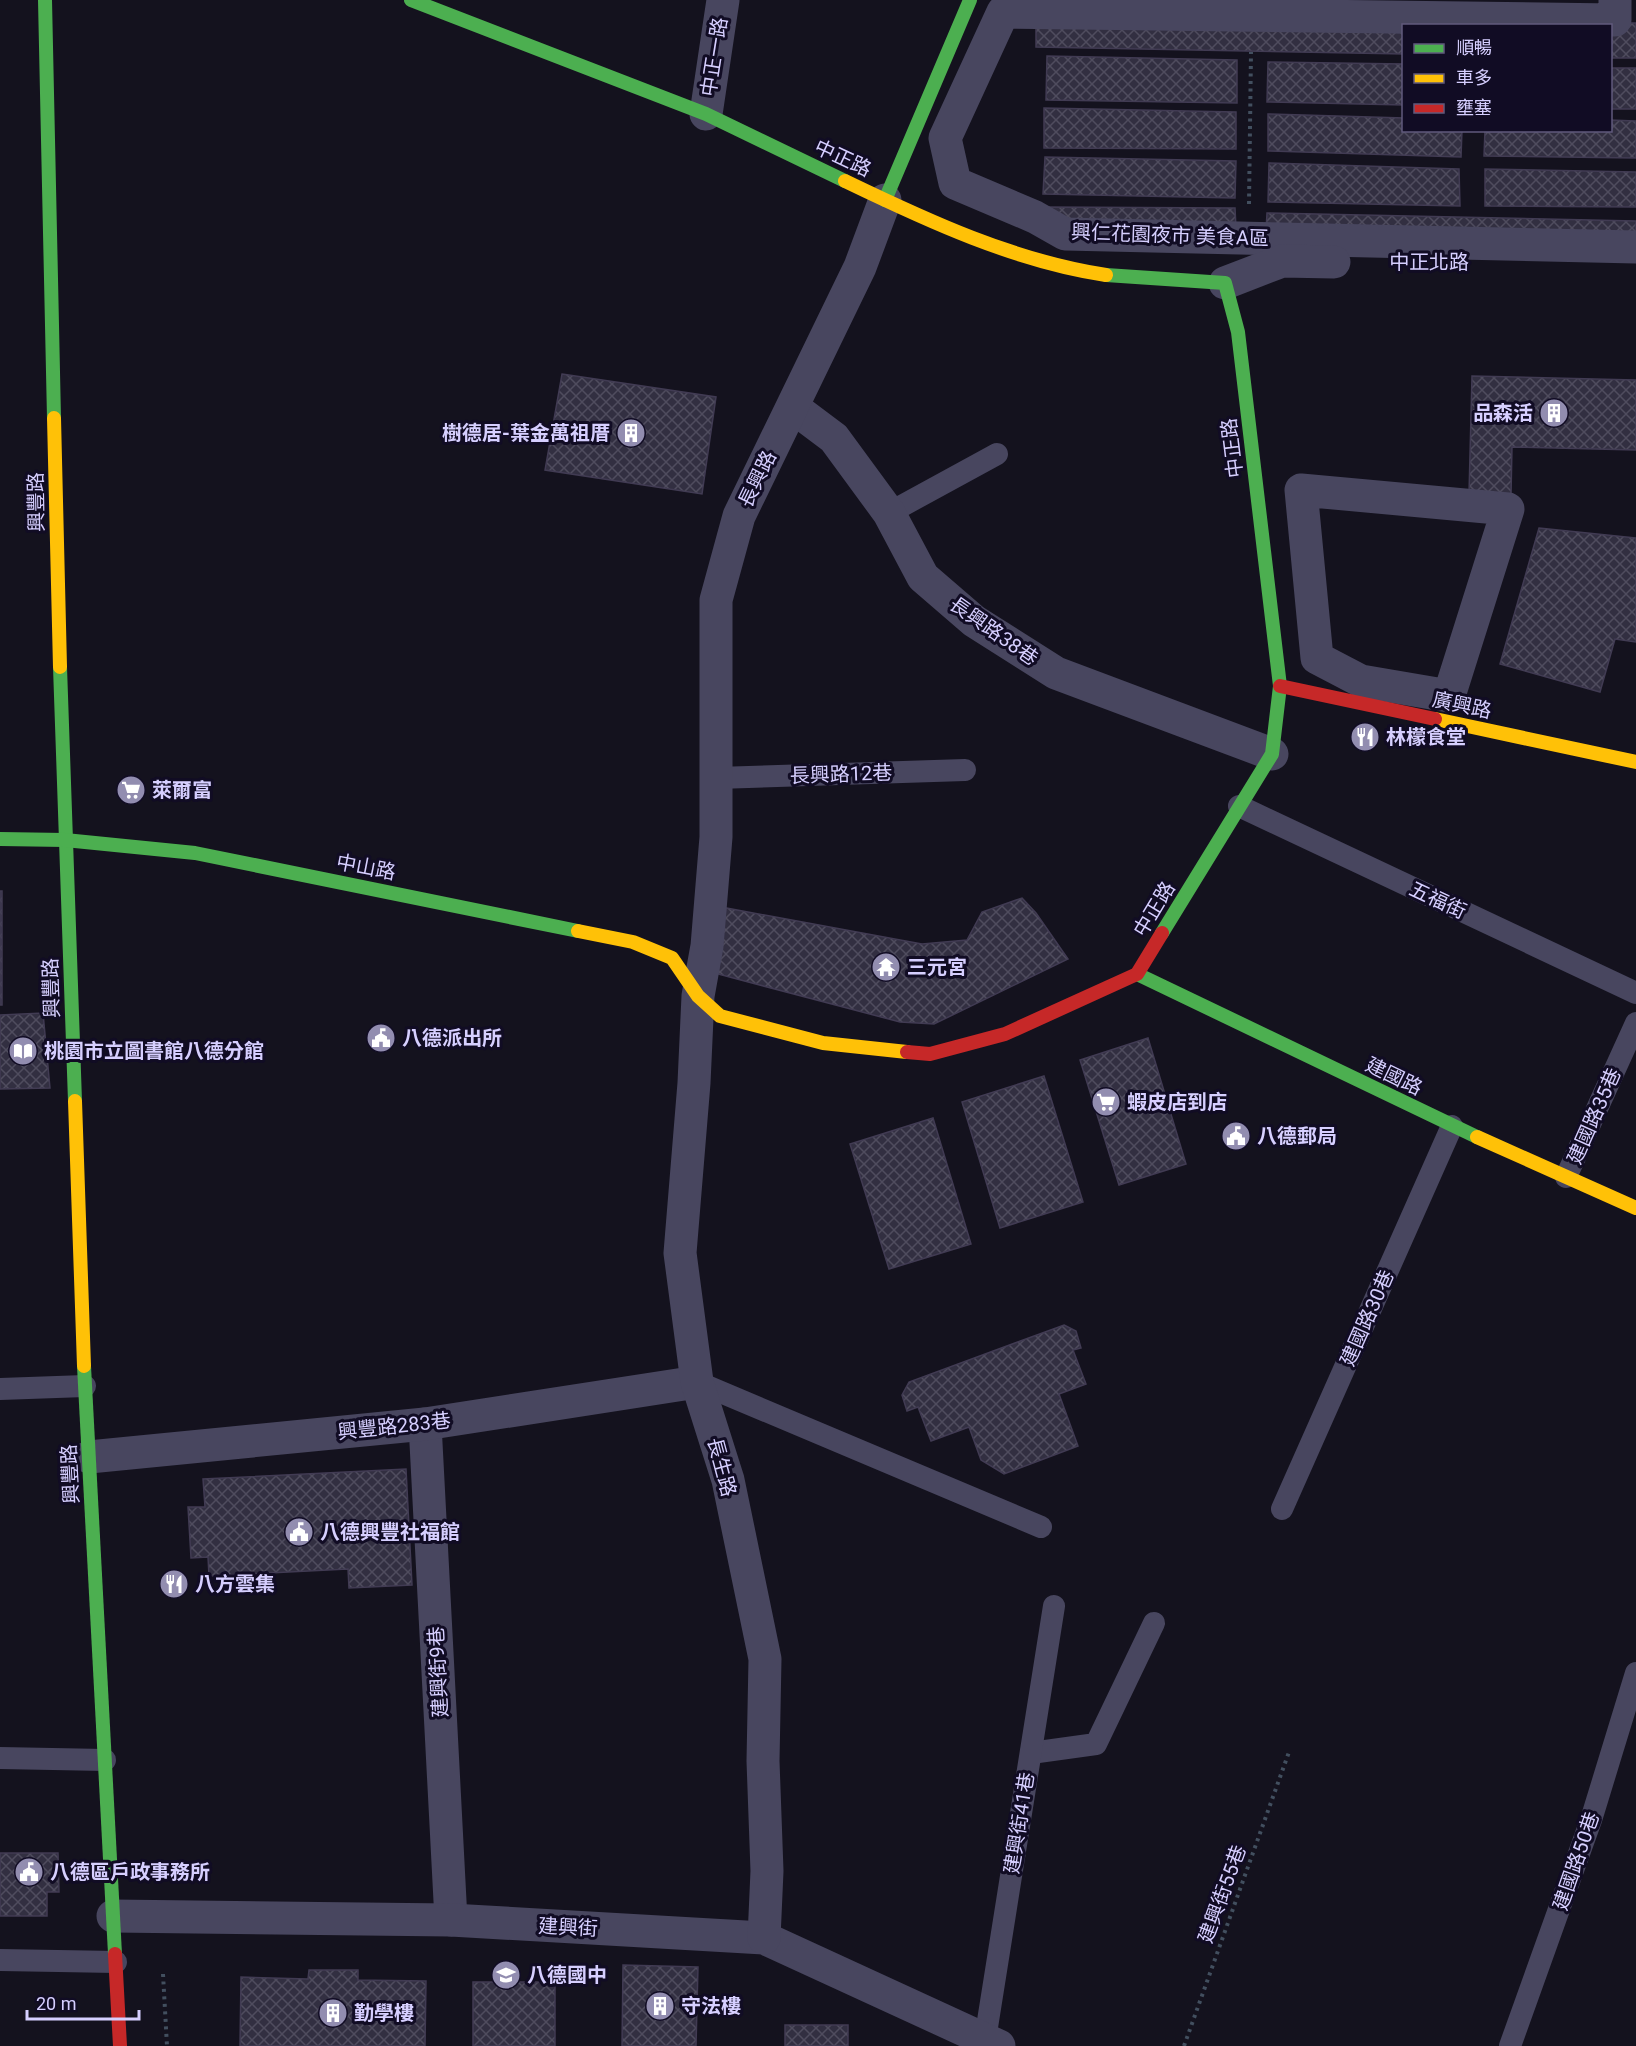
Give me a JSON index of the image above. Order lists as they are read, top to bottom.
{
  "streets": {
    "street": [
      "中正一路",
      "中正路",
      "興仁花園夜市 美食A區",
      "中正北路",
      "長興路",
      "興豐路",
      "長興路38巷",
      "廣興路",
      "中山路",
      "建國路",
      "興豐路283巷",
      "長生路",
      "建興街9巷",
      "建興街"
    ],
    "lane": [
      "長興路12巷",
      "五福街",
      "建國路35巷",
      "建國路30巷",
      "建興街41巷",
      "建國路50巷"
    ],
    "path": ["建興街55巷"]
  },
  "crossings": [
    ["中正一路", "中正路"],
    ["中正路", "中正北路"],
    ["中正路", "長興路"],
    ["中正路", "長興路38巷"],
    ["中正路", "廣興路"],
    ["中正路", "五福街"],
    ["中正路", "建國路"],
    ["長興路", "長興路38巷"],
    ["長興路", "長興路12巷"],
    ["長興路", "中山路"],
    ["長興路", "長生路"],
    ["興豐路", "中山路"],
    ["興豐路", "興豐路283巷"],
    ["興豐路", "建興街"],
    ["中山路", "長生路"],
    ["建國路", "建國路35巷"],
    ["建國路", "建國路30巷"],
    ["興豐路283巷", "長生路"],
    ["興豐路283巷", "建興街9巷"],
    ["長生路", "建興街"],
    ["建興街9巷", "建興街"],
    ["建興街41巷", "建興街"]
  ],
  "places": {
    "building": [
      "品森活",
      "樹德居-葉金萬祖厝",
      "守法樓",
      "勤學樓"
    ],
    "restaurant": ["林檬食堂", "八方雲集"],
    "supermarket": ["萊爾富", "蝦皮店到店"],
    "temple": ["三元宮"],
    "public building": [
      "八德派出所",
      "八德郵局",
      "八德興豐社福館",
      "八德區戶政事務所"
    ],
    "library": ["桃園市立圖書館八德分館"],
    "school or university": ["八德國中"]
  },
  "legend": ["順暢", "車多", "壅塞"],
  "scale_bar": "20 m"
}
